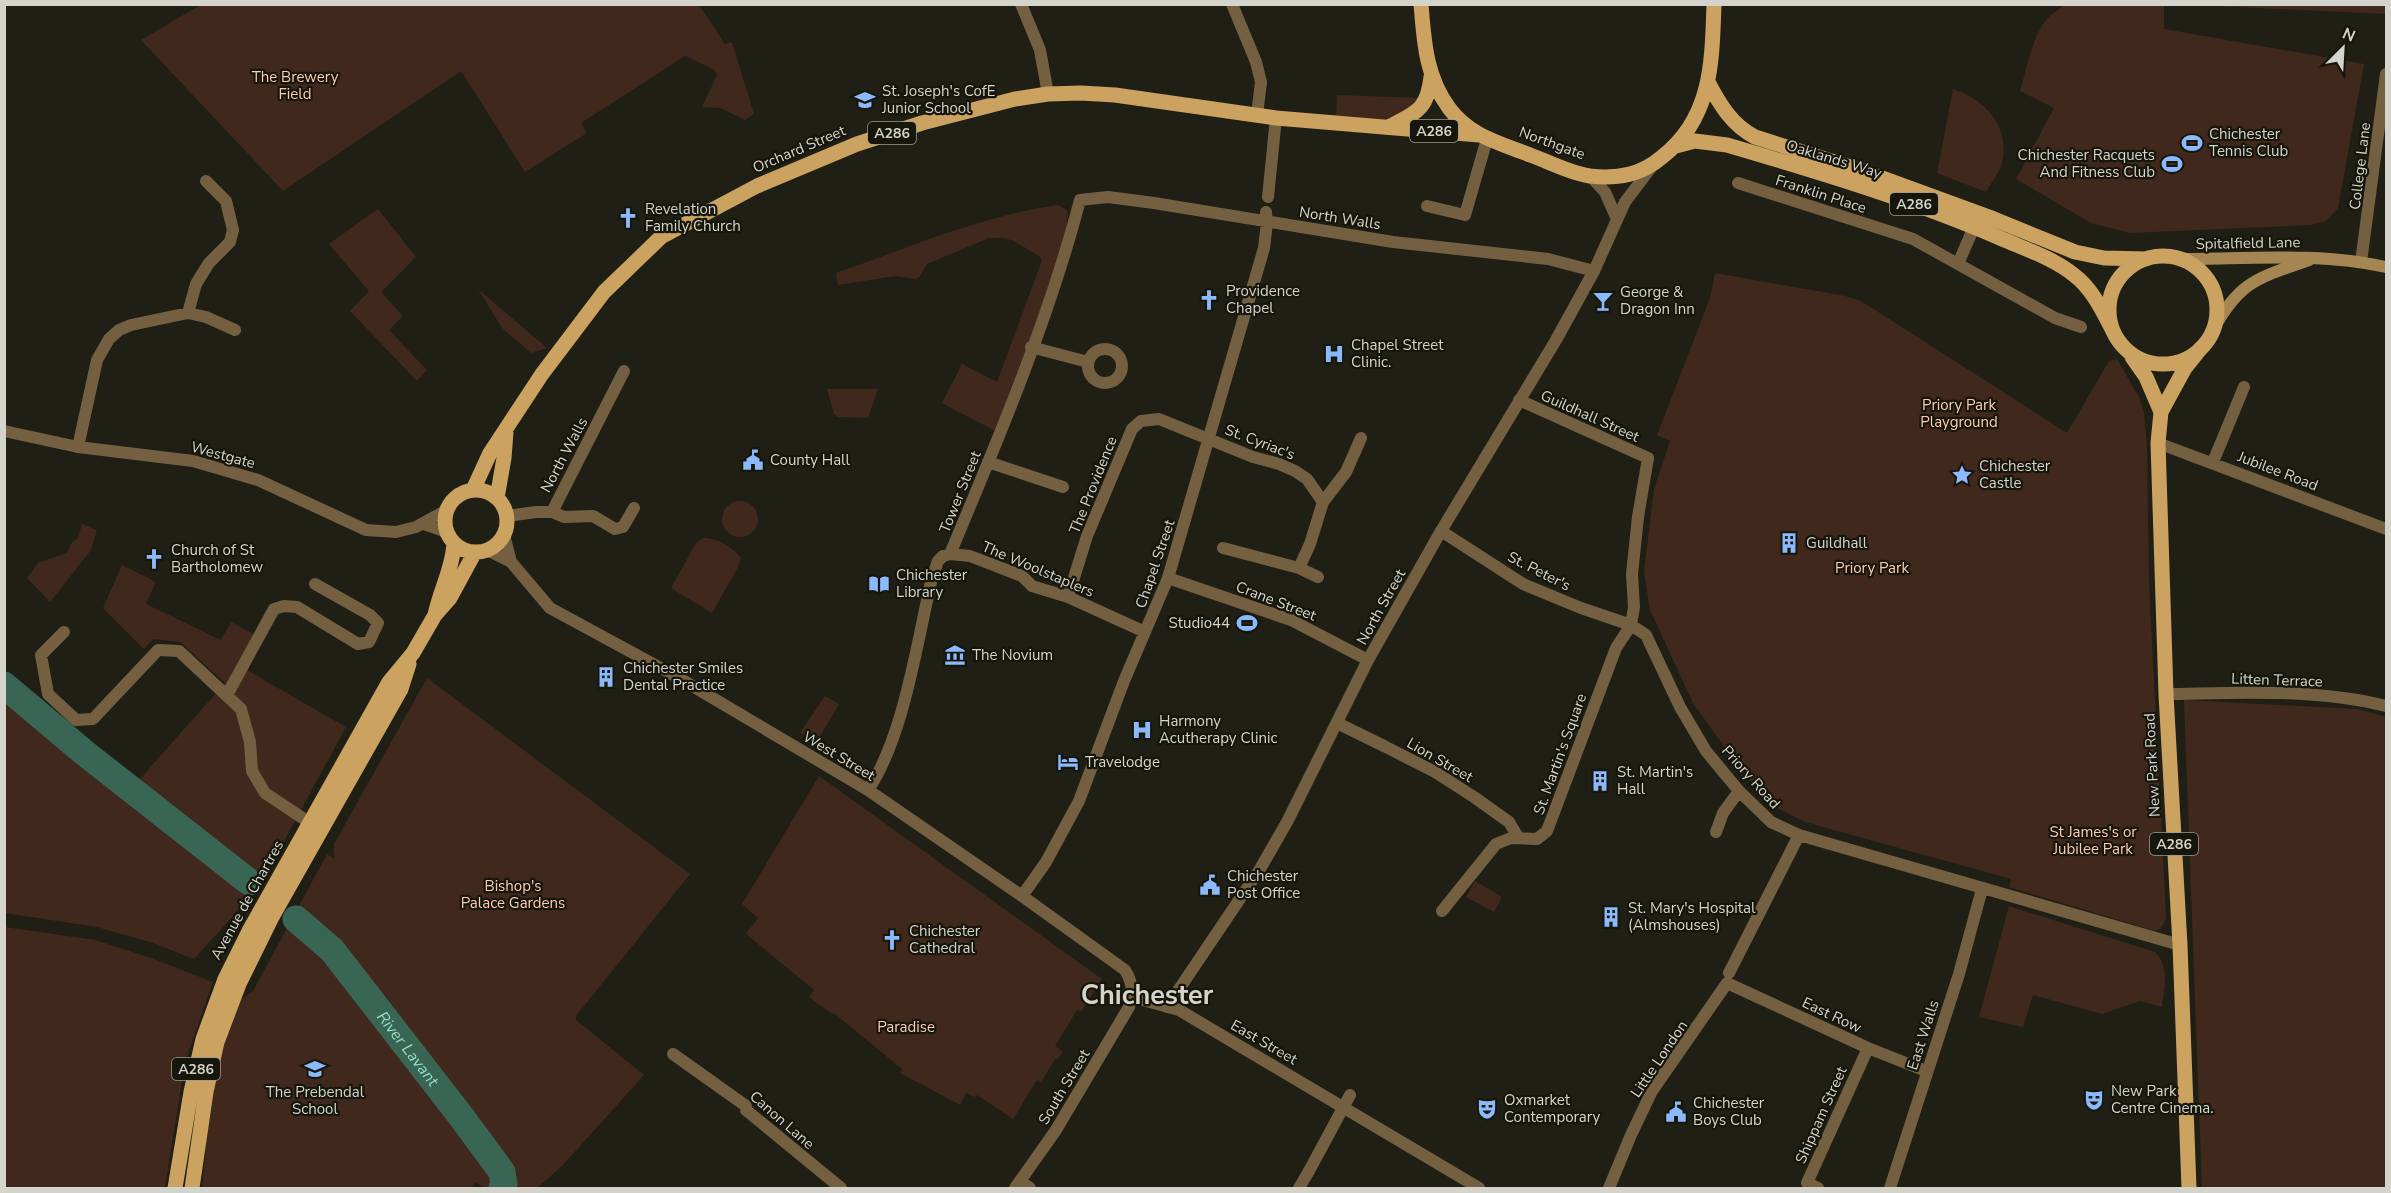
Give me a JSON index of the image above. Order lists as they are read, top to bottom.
{
  "streets": {
    "main road": [
      "A286",
      "Northgate",
      "Orchard Street",
      "Oaklands Way",
      "Spitalfield Lane",
      "New Park Road",
      "Avenue de Chartres"
    ],
    "street": [
      "College Lane",
      "Franklin Place",
      "North Walls",
      "Guildhall Street",
      "St. Cyriac's",
      "Westgate",
      "Jubilee Road",
      "The Providence",
      "Tower Street",
      "Chapel Street",
      "The Woolstaplers",
      "St. Peter's",
      "Crane Street",
      "North Street",
      "Litten Terrace",
      "St. Martin's Square",
      "West Street",
      "Lion Street",
      "Priory Road",
      "East Row",
      "East Walls",
      "East Street",
      "Little London",
      "South Street",
      "Shippam Street",
      "Canon Lane"
    ]
  },
  "crossings": [
    ["A286", "Northgate"],
    ["A286", "Orchard Street"],
    ["Northgate", "Orchard Street"],
    ["Northgate", "Oaklands Way"],
    ["Northgate", "North Street"],
    ["Orchard Street", "North Walls"],
    ["Orchard Street", "Westgate"],
    ["Orchard Street", "West Street"],
    ["Orchard Street", "Avenue de Chartres"],
    ["Oaklands Way", "Spitalfield Lane"],
    ["Oaklands Way", "New Park Road"],
    ["College Lane", "Spitalfield Lane"],
    ["North Walls", "Westgate"],
    ["North Walls", "Tower Street"],
    ["North Walls", "Chapel Street"],
    ["North Walls", "North Street"],
    ["North Walls", "West Street"],
    ["North Walls", "Avenue de Chartres"],
    ["Spitalfield Lane", "New Park Road"],
    ["Guildhall Street", "St. Peter's"],
    ["Guildhall Street", "North Street"],
    ["Guildhall Street", "St. Martin's Square"],
    ["Guildhall Street", "Priory Road"],
    ["St. Cyriac's", "The Providence"],
    ["St. Cyriac's", "Chapel Street"],
    ["Westgate", "West Street"],
    ["Westgate", "Avenue de Chartres"],
    ["Jubilee Road", "New Park Road"],
    ["The Providence", "Chapel Street"],
    ["The Providence", "The Woolstaplers"],
    ["Tower Street", "The Woolstaplers"],
    ["Tower Street", "West Street"],
    ["Chapel Street", "The Woolstaplers"],
    ["Chapel Street", "Crane Street"],
    ["Chapel Street", "West Street"],
    ["St. Peter's", "North Street"],
    ["St. Peter's", "St. Martin's Square"],
    ["St. Peter's", "Priory Road"],
    ["Crane Street", "North Street"],
    ["North Street", "Lion Street"],
    ["North Street", "East Street"],
    ["Litten Terrace", "New Park Road"],
    ["St. Martin's Square", "Lion Street"],
    ["St. Martin's Square", "Priory Road"],
    ["West Street", "Avenue de Chartres"],
    ["West Street", "East Street"],
    ["West Street", "South Street"],
    ["New Park Road", "Priory Road"],
    ["Priory Road", "East Walls"],
    ["Priory Road", "Little London"],
    ["East Row", "East Walls"],
    ["East Row", "Little London"],
    ["East Row", "Shippam Street"],
    ["East Street", "South Street"]
  ],
  "districts": ["Chichester"],
  "water": ["River Lavant"],
  "parks": [
    "The Brewery Field",
    "Priory Park Playground",
    "Priory Park",
    "St James's or Jubilee Park",
    "Bishop's Palace Gardens",
    "Paradise"
  ],
  "places": {
    "school or university": ["St. Joseph's CofE Junior School", "The Prebendal School"],
    "sports": ["Chichester Tennis Club", "Chichester Racquets And Fitness Club", "Studio44"],
    "church": [
      "Revelation Family Church",
      "Providence Chapel",
      "Church of St Bartholomew",
      "Chichester Cathedral"
    ],
    "bar": ["George & Dragon Inn"],
    "hospital": ["Chapel Street Clinic.", "Harmony Acutherapy Clinic"],
    "public building": ["County Hall", "Chichester Post Office", "Chichester Boys Club"],
    "place": ["Chichester Castle"],
    "building": [
      "Guildhall",
      "Chichester Smiles Dental Practice",
      "St. Martin's Hall",
      "St. Mary's Hospital (Almshouses)"
    ],
    "library": ["Chichester Library"],
    "museum": ["The Novium"],
    "hotel": ["Travelodge"],
    "theatre": ["New Park Centre Cinema.", "Oxmarket Contemporary"]
  },
  "north": "top right"
}
